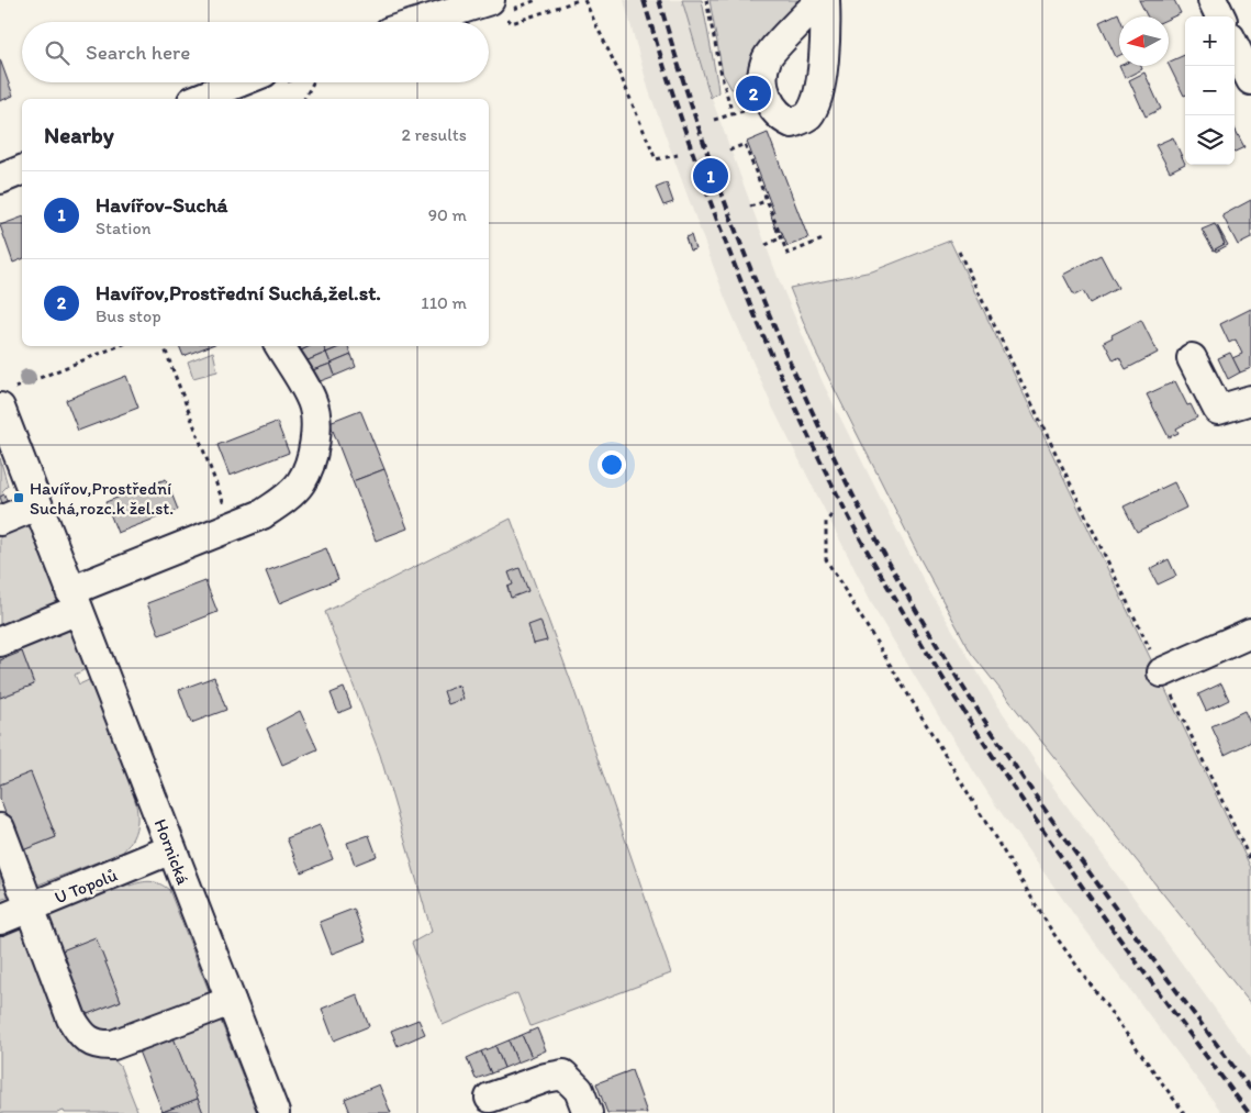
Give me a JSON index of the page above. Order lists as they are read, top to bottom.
{
  "streets": {
    "street": ["Hornická", "U Topolů"]
  },
  "crossings": [
    ["Hornická", "U Topolů"]
  ],
  "places": {
    "transit": ["Havířov,Prostřední Suchá,rozc.k žel.st."]
  },
  "north": "left",
  "page": {
    "map_buttons": ["+", "−"],
    "search": "Search here",
    "pins": ["2", "1"],
    "heading": ["Nearby", "2 results"],
    "list": [
      {
        "mark": "1",
        "name": "Havířov-Suchá",
        "note": "Station",
        "value": "90 m"
      },
      {
        "mark": "2",
        "name": "Havířov,Prostřední Suchá,žel.st.",
        "note": "Bus stop",
        "value": "110 m"
      }
    ]
  }
}
